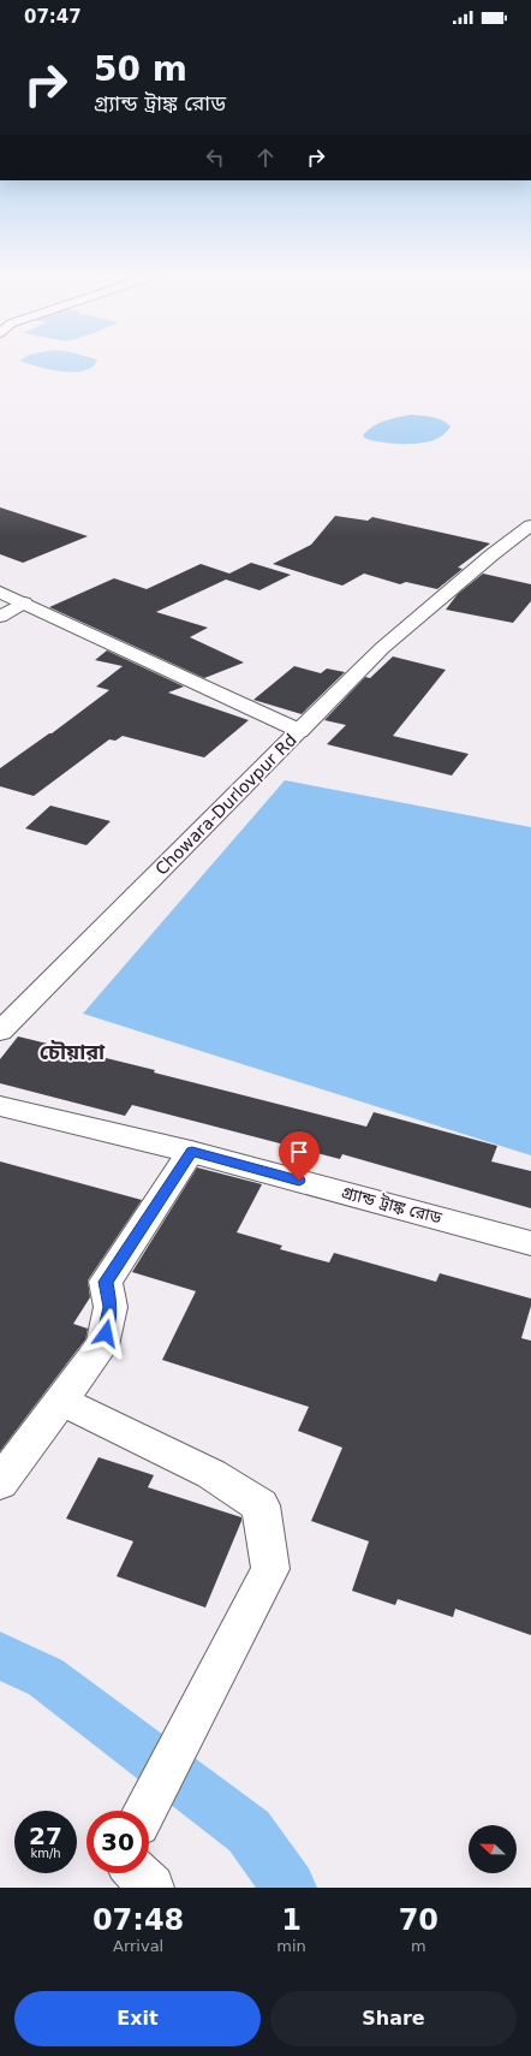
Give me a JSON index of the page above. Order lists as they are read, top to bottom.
{
  "streets": {
    "main road": ["Chowara-Durlovpur Rd", "গ্র্যান্ড ট্রাঙ্ক রোড"]
  },
  "districts": ["চৌয়ারা"],
  "north": "left",
  "page": {
    "status": "07:47",
    "turn": ["50 m", "গ্র্যান্ড ট্রাঙ্ক রোড"],
    "speed": "27 km/h",
    "limit": "30",
    "eta": [
      "07:48",
      "Arrival",
      "1",
      "min",
      "70",
      "m"
    ],
    "buttons": ["Exit", "Share"]
  }
}
